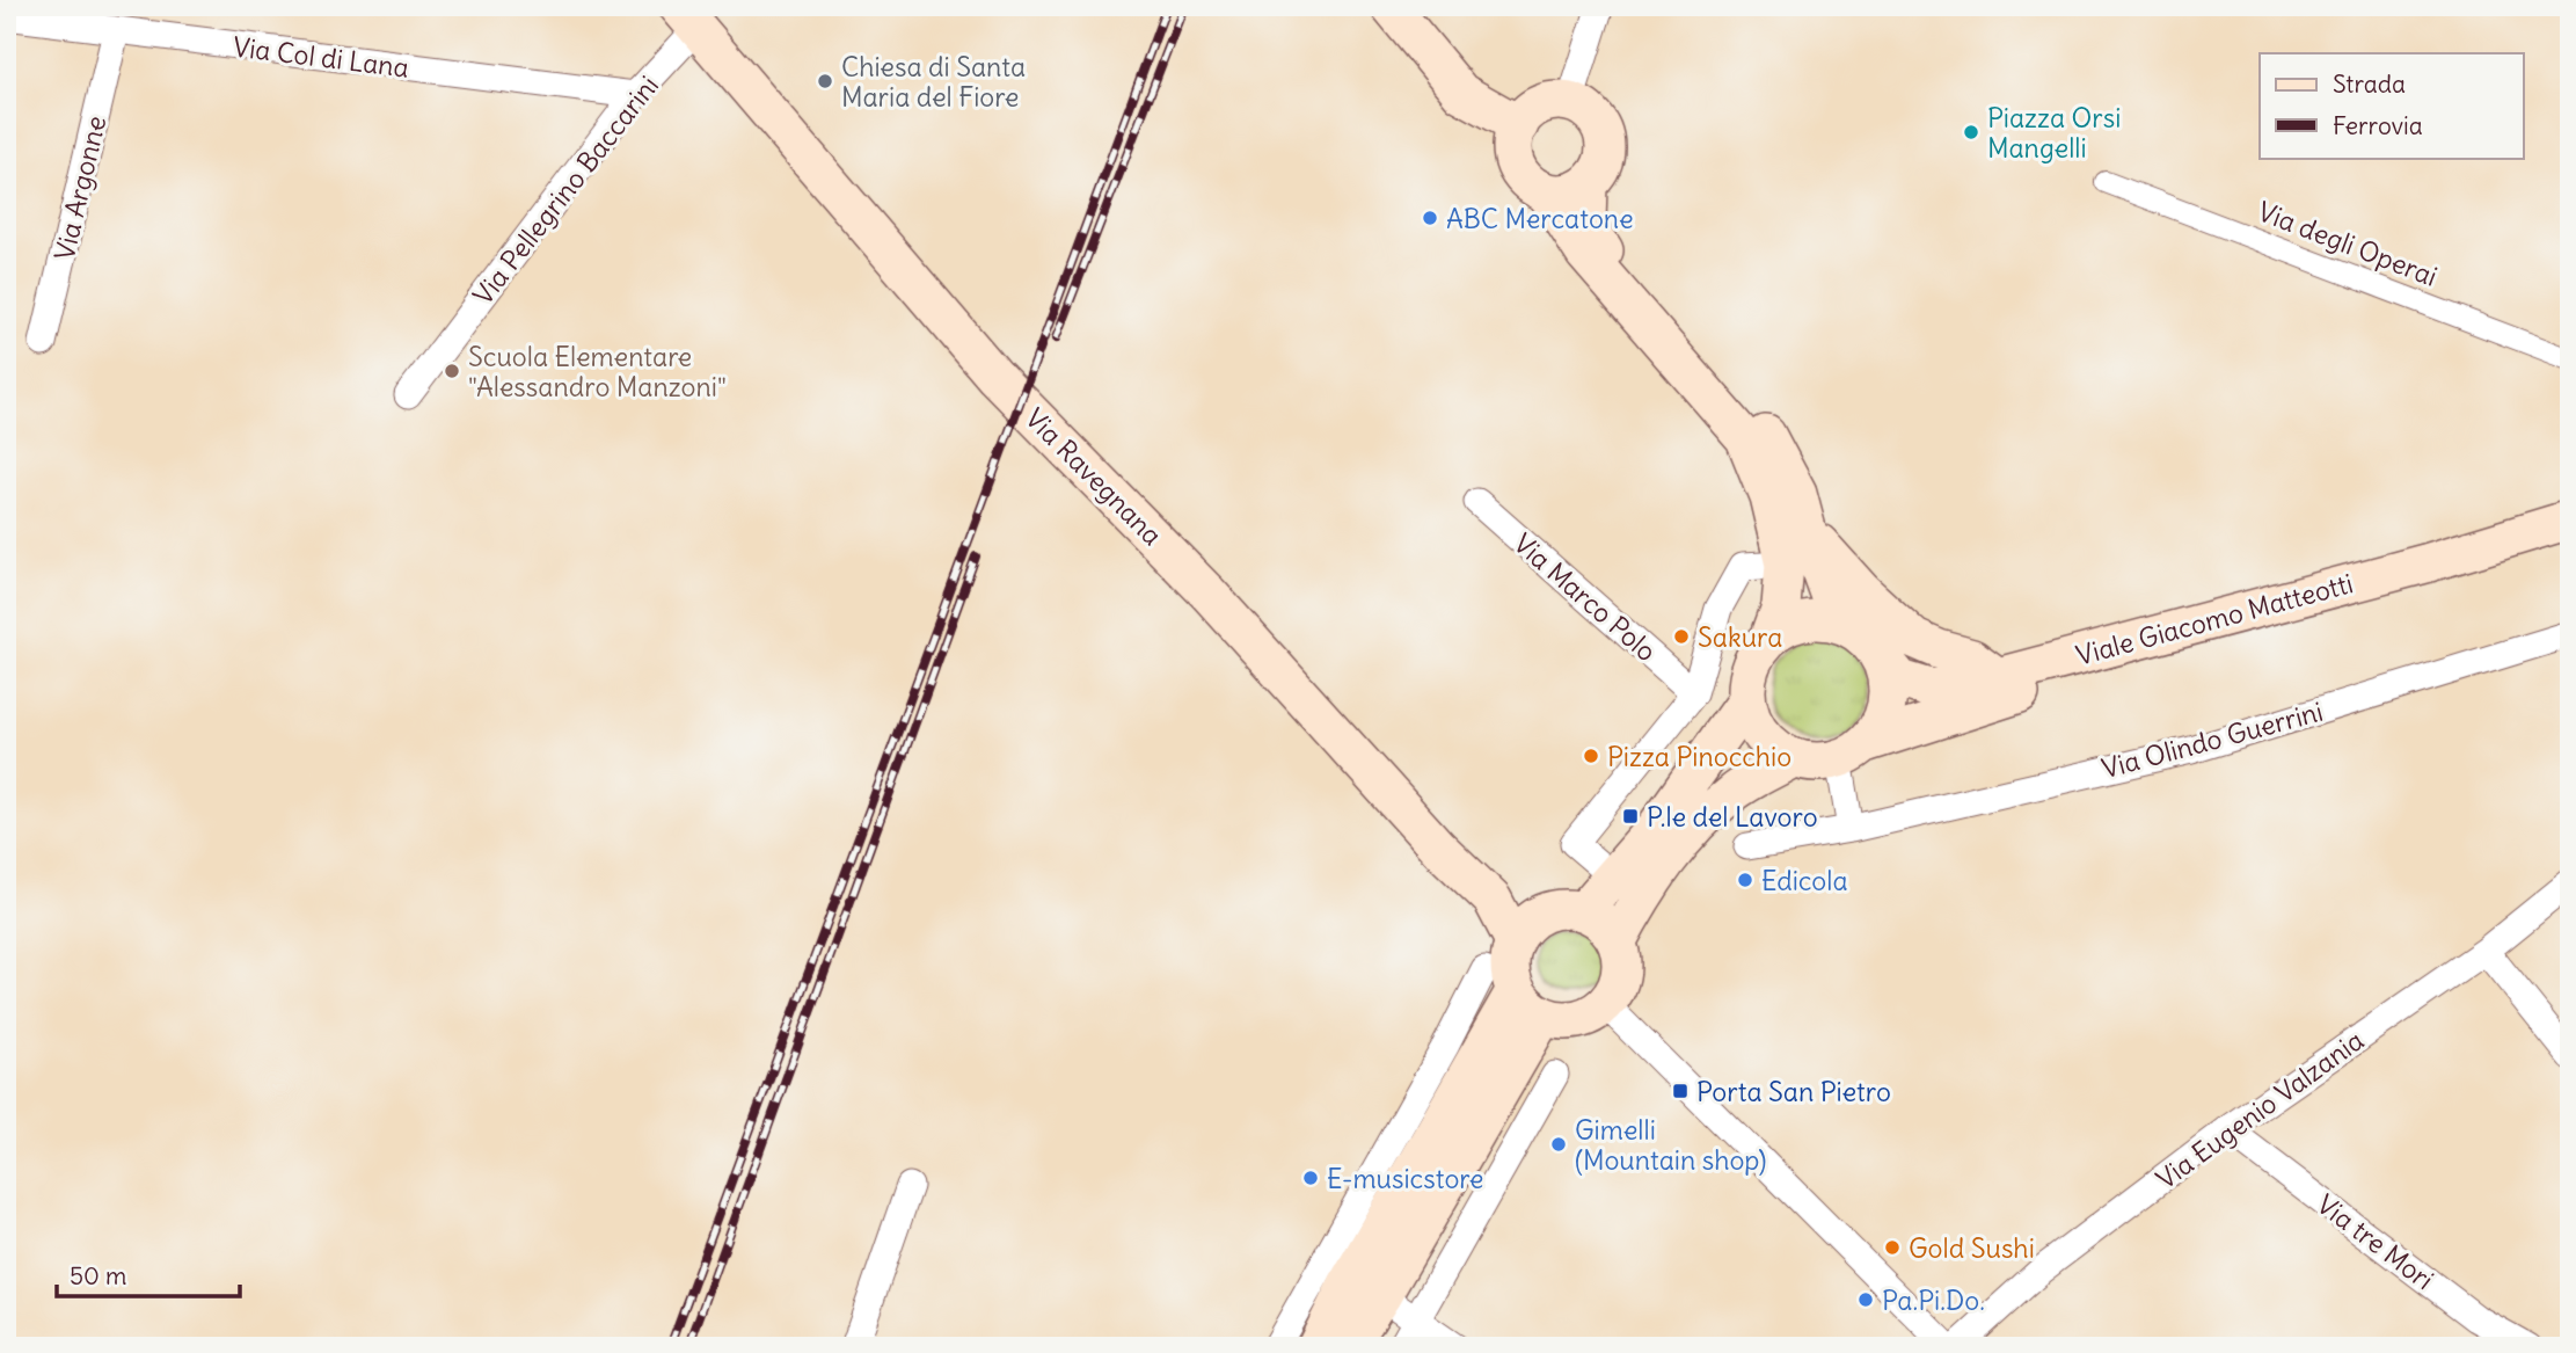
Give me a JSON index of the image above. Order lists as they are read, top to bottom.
{
  "streets": {
    "main road": ["Via Ravegnana", "Viale Giacomo Matteotti"],
    "street": [
      "Via Col di Lana",
      "Via Argonne",
      "Via Pellegrino Baccarini",
      "Via degli Operai",
      "Via Marco Polo",
      "Via Olindo Guerrini",
      "Via Eugenio Valzania",
      "Via tre Mori"
    ]
  },
  "crossings": [
    ["Via Col di Lana", "Via Argonne"],
    ["Via Col di Lana", "Via Pellegrino Baccarini"],
    ["Via Pellegrino Baccarini", "Via Ravegnana"],
    ["Via Eugenio Valzania", "Via tre Mori"]
  ],
  "places": {
    "other": [
      "Chiesa di Santa Maria del Fiore",
      "Piazza Orsi Mangelli",
      "ABC Mercatone",
      "Scuola Elementare \"Alessandro Manzoni\"",
      "Sakura",
      "Pizza Pinocchio",
      "Edicola",
      "Gimelli (Mountain shop)",
      "E-musicstore",
      "Gold Sushi",
      "Pa.Pi.Do."
    ],
    "transit": ["P.le del Lavoro", "Porta San Pietro"]
  },
  "legend": ["Strada", "Ferrovia"],
  "scale_bar": "50 m"
}
